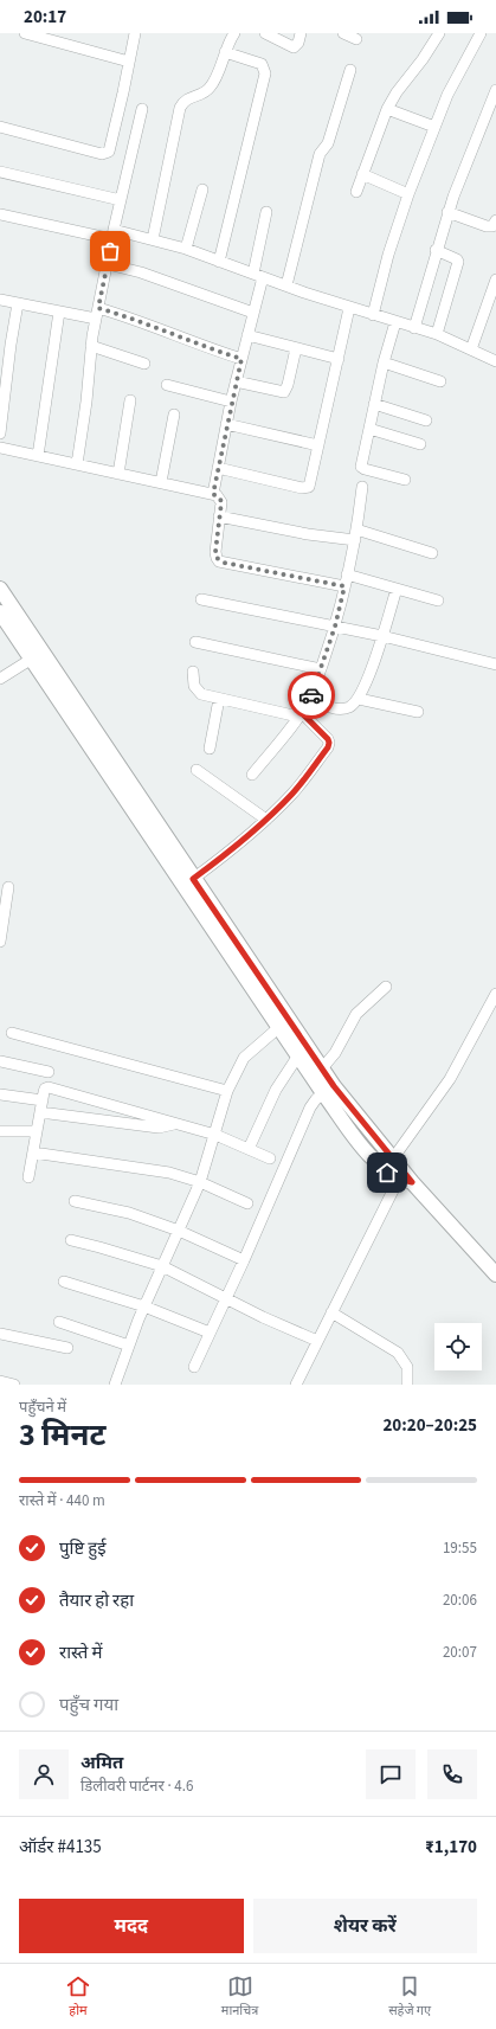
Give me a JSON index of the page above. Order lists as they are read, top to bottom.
{
  "page": {
    "status": "20:17",
    "heading": ["3 मिनट", "पहुँचने में", "20:20–20:25"],
    "panel": [
      "अमित",
      "डिलीवरी पार्टनर · 4.6",
      "ऑर्डर #4135",
      "₹1,170"
    ],
    "bar": "रास्ते में · 440 m",
    "list": [
      ["पुष्टि हुई", "19:55"],
      ["तैयार हो रहा", "20:06"],
      ["रास्ते में", "20:07"],
      "पहुँच गया"
    ],
    "buttons": ["मदद", "शेयर करें"],
    "tabs": ["होम", "मानचित्र", "सहेजे गए"]
  }
}
